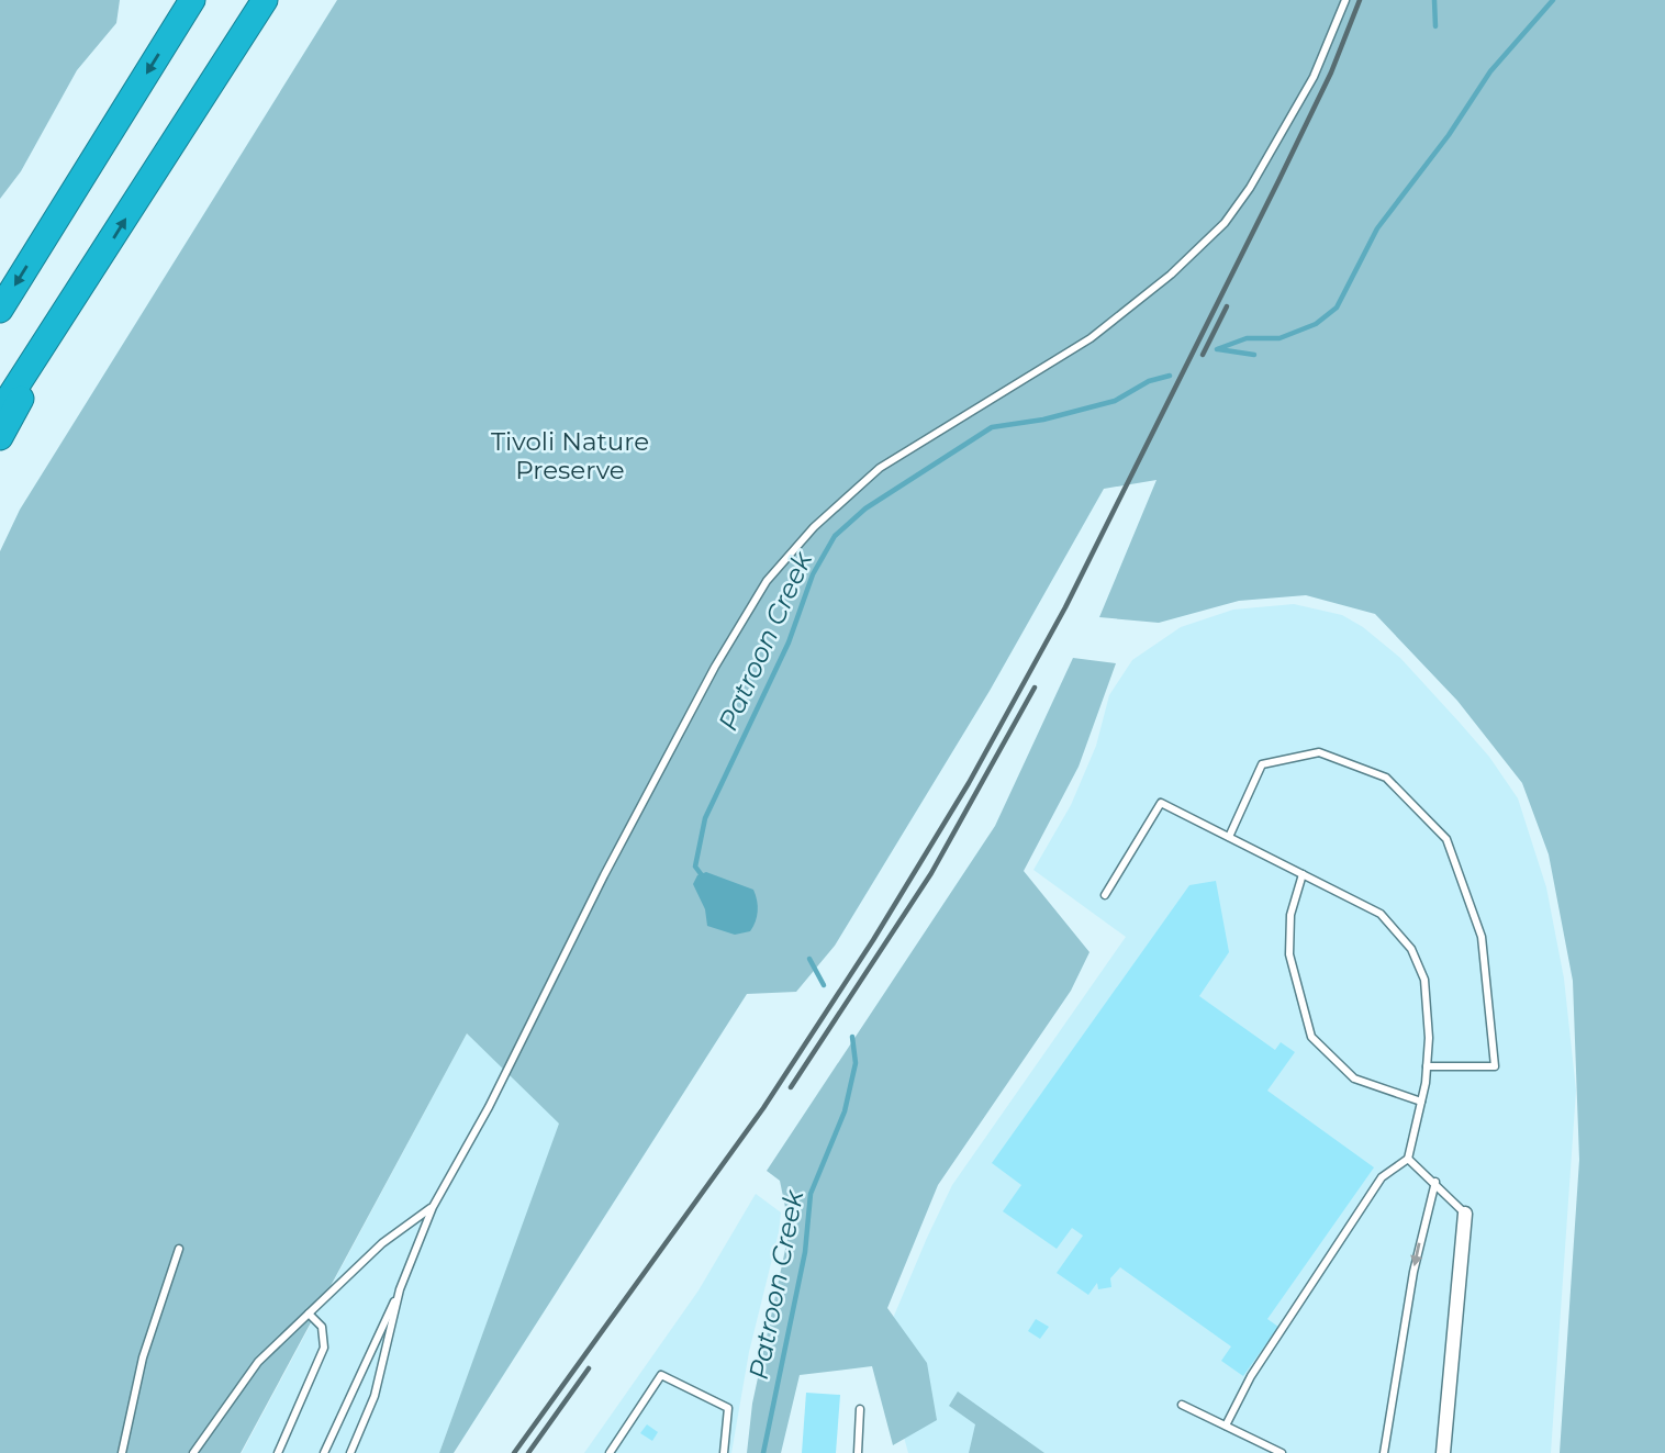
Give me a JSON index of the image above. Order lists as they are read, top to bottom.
{
  "water": ["Patroon Creek"],
  "parks": ["Tivoli Nature Preserve"]
}
